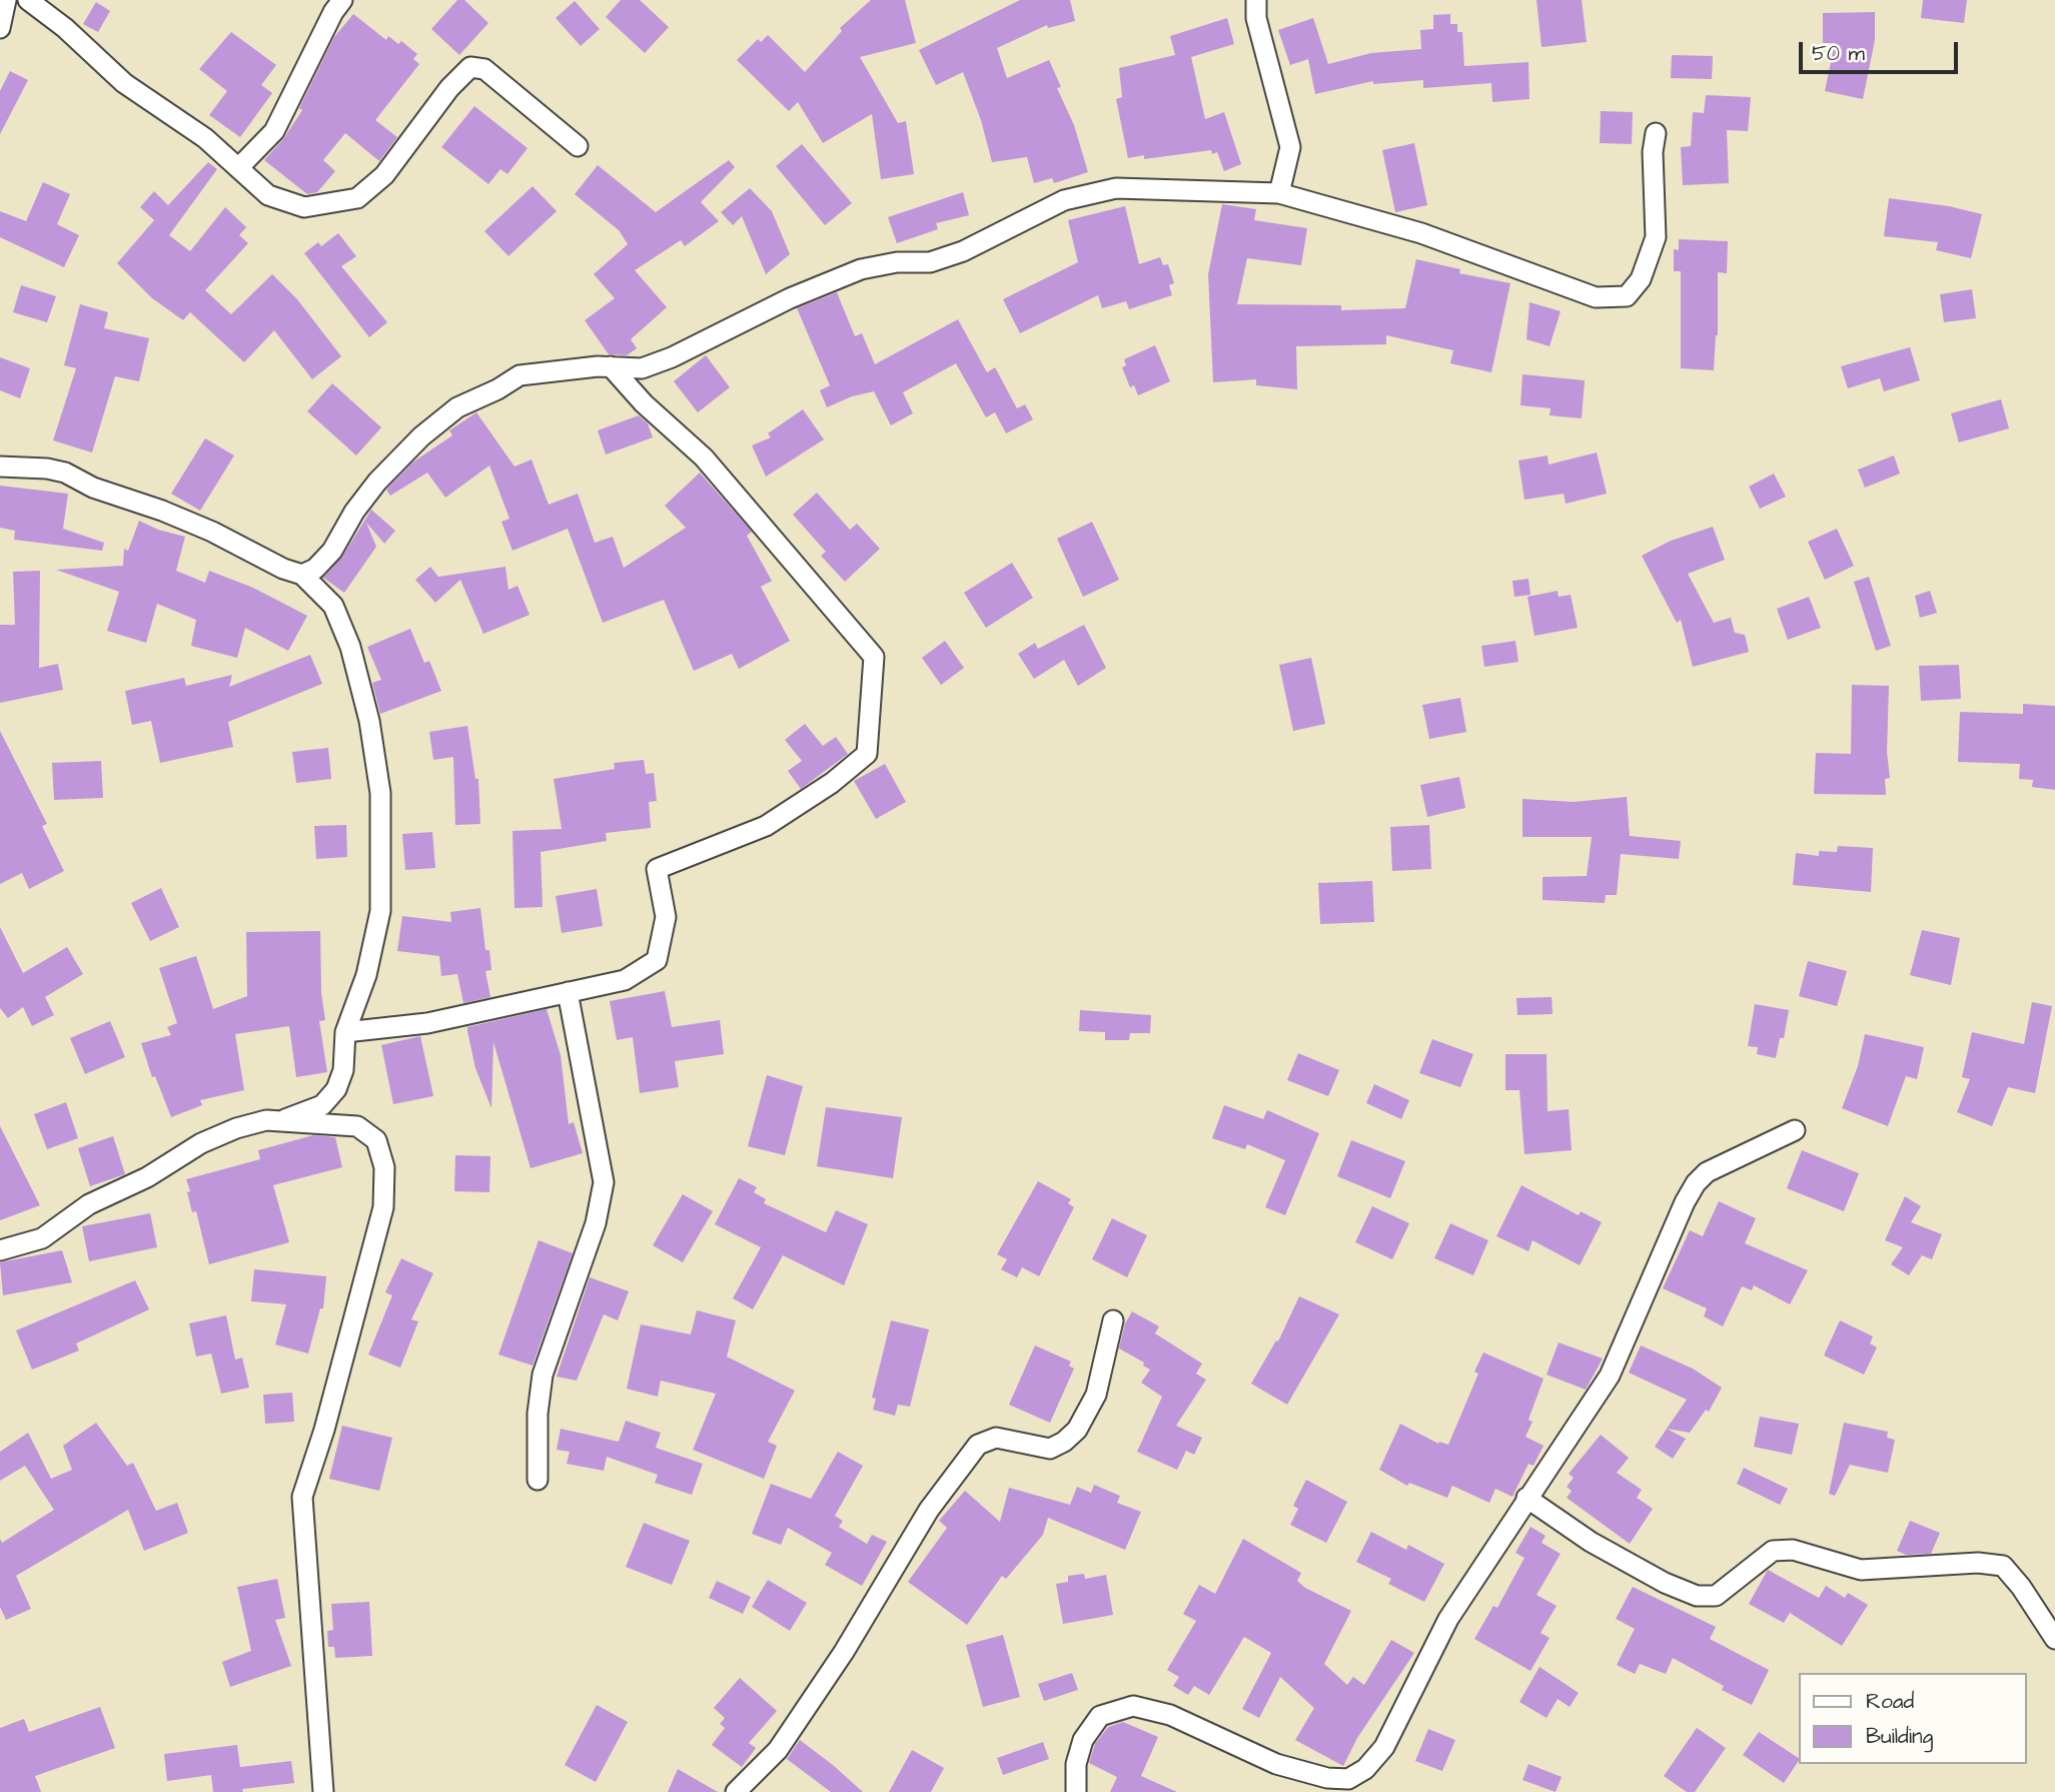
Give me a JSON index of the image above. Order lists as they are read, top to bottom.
{
  "legend": ["Road", "Building"],
  "scale_bar": "50 m"
}
